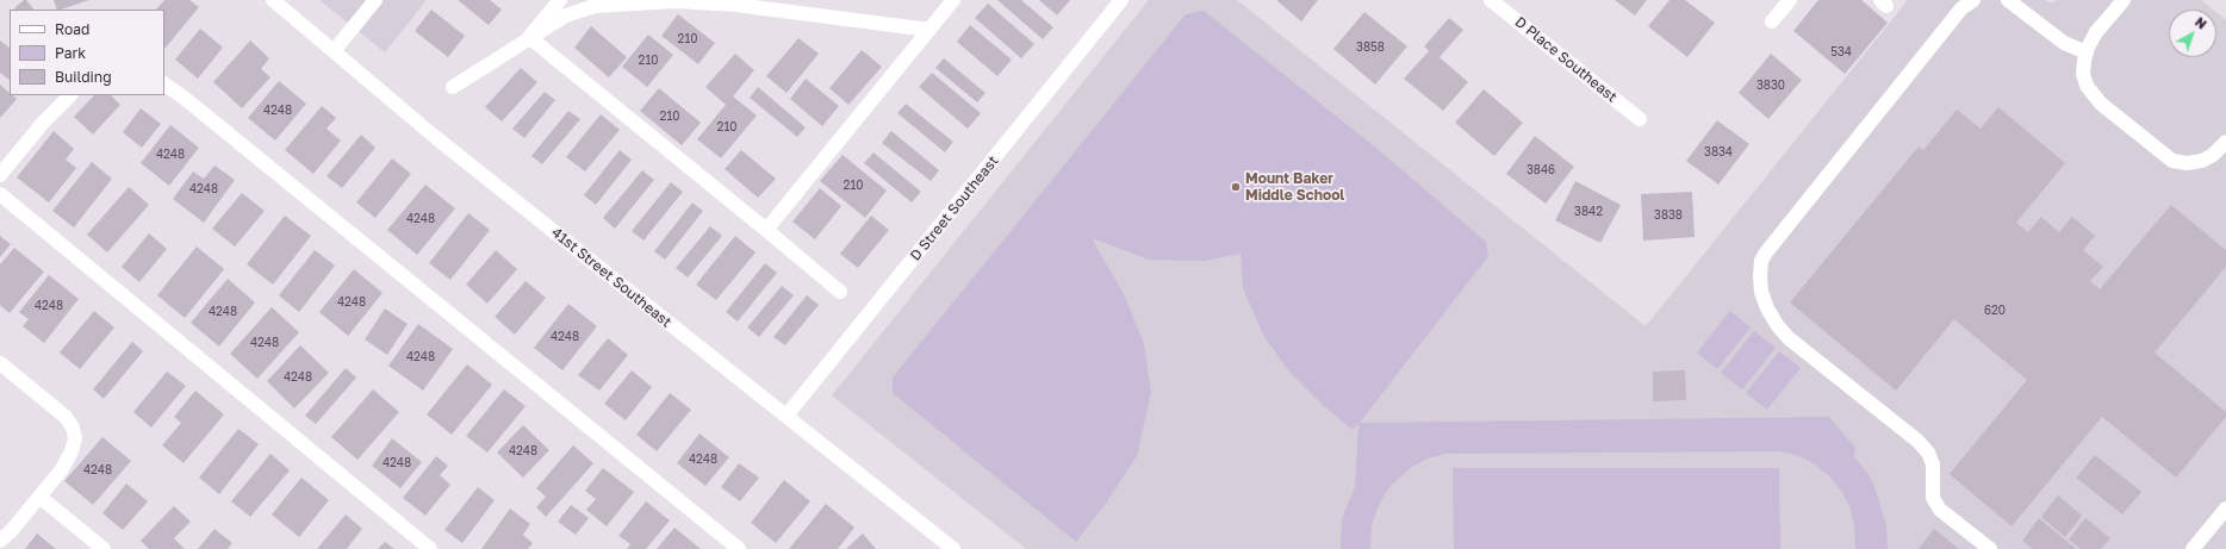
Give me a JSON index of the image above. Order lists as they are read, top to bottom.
{
  "streets": {
    "street": ["D Place Southeast", "D Street Southeast", "41st Street Southeast"]
  },
  "crossings": [
    ["D Street Southeast", "41st Street Southeast"]
  ],
  "places": ["Mount Baker Middle School"],
  "house_numbers": [
    "210",
    "3858",
    "534",
    "210",
    "3830",
    "4248",
    "210",
    "210",
    "3834",
    "4248",
    "3846",
    "210",
    "4248",
    "3842",
    "3838",
    "4248",
    "4248",
    "4248",
    "620",
    "4248",
    "4248",
    "4248",
    "4248",
    "4248",
    "4248",
    "4248",
    "4248",
    "4248"
  ],
  "legend": ["Road", "Park", "Building"],
  "north": "top right"
}
